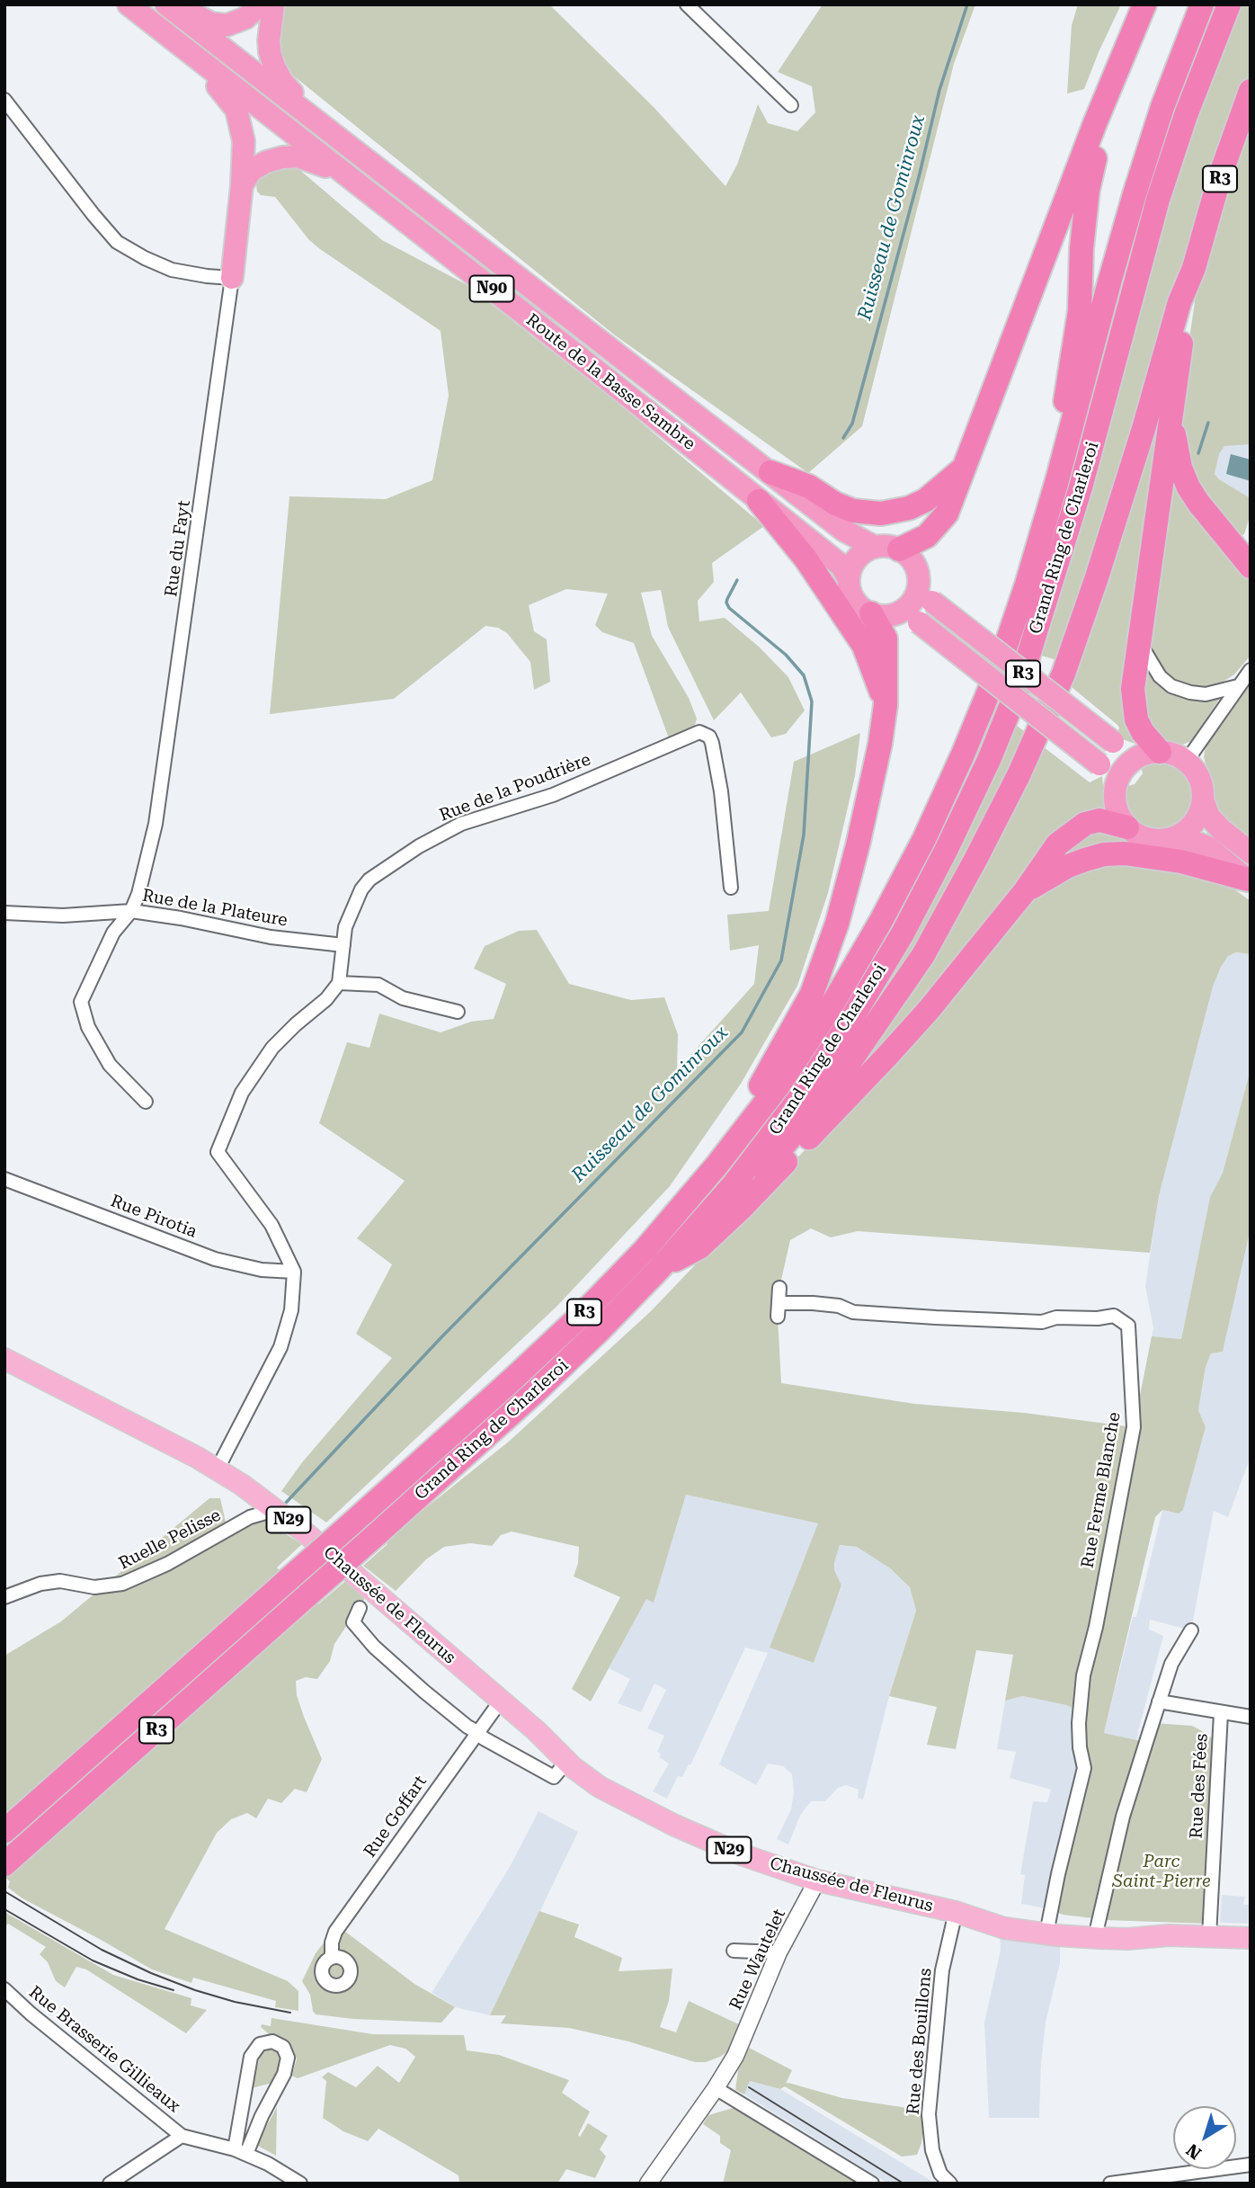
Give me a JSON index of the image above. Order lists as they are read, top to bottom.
{
  "streets": {
    "highway": [
      "R3",
      "N90",
      "Route de la Basse Sambre",
      "Grand Ring de Charleroi"
    ],
    "main road": ["N29", "Chaussée de Fleurus"],
    "street": [
      "Rue du Fayt",
      "Rue de la Poudrière",
      "Rue de la Plateure",
      "Rue Pirotia",
      "Rue Ferme Blanche",
      "Ruelle Pelisse",
      "Rue des Fées",
      "Rue Goffart",
      "Rue Wautelet",
      "Rue des Bouillons",
      "Rue Brasserie Gillieaux"
    ]
  },
  "crossings": [
    ["N90", "Route de la Basse Sambre"],
    ["N90", "Rue du Fayt"],
    ["Rue du Fayt", "Rue de la Plateure"],
    ["Rue de la Poudrière", "Rue de la Plateure"],
    ["Rue Ferme Blanche", "Chaussée de Fleurus"],
    ["Ruelle Pelisse", "Chaussée de Fleurus"],
    ["Chaussée de Fleurus", "Rue des Fées"],
    ["Chaussée de Fleurus", "Rue Goffart"],
    ["Chaussée de Fleurus", "Rue Wautelet"],
    ["Chaussée de Fleurus", "Rue des Bouillons"]
  ],
  "water": ["Ruisseau de Gominroux"],
  "parks": ["Parc Saint-Pierre"],
  "north": "bottom left"
}
